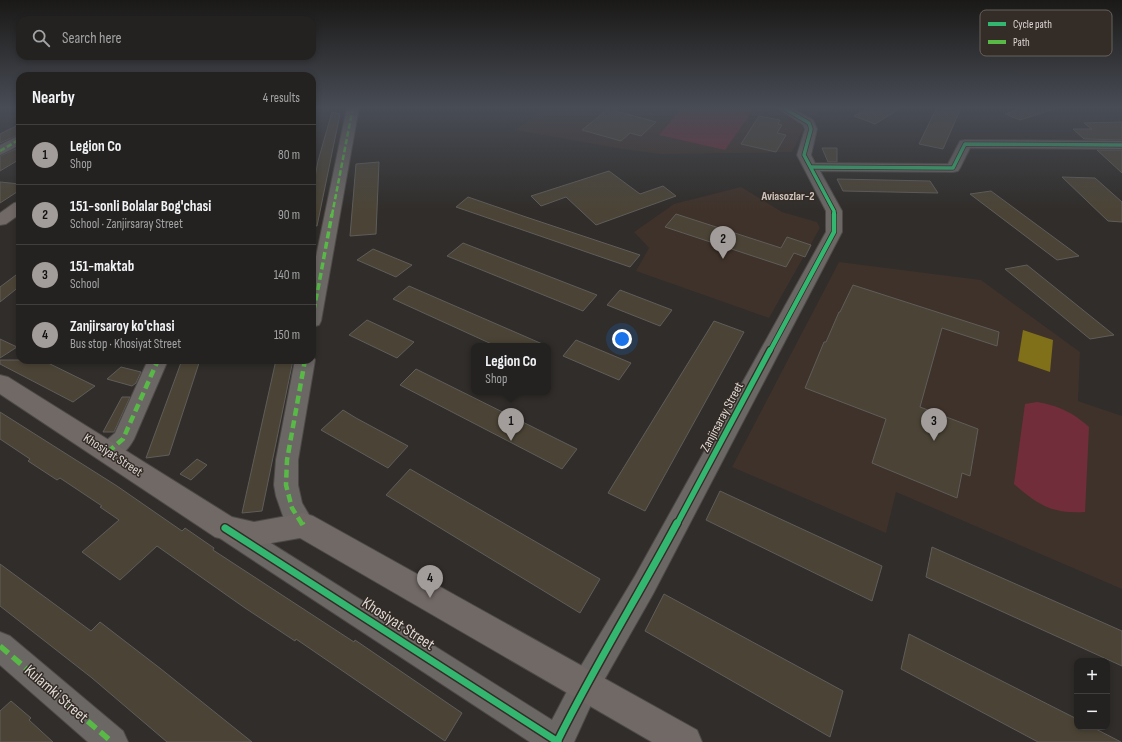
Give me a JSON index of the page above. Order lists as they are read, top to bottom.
{
  "streets": {
    "main road": ["Khosiyat Street"],
    "street": ["Zanjirsaray Street", "Kulamki Street"]
  },
  "crossings": [
    ["Zanjirsaray Street", "Khosiyat Street"]
  ],
  "districts": ["Aviasozlar-2"],
  "legend": ["Cycle path", "Path"],
  "page": {
    "search": "Search here",
    "heading": ["Nearby", "4 results"],
    "list": [
      {
        "mark": "1",
        "name": "Legion Co",
        "note": "Shop",
        "value": "80 m"
      },
      {
        "mark": "2",
        "name": "151-sonli Bolalar Bog'chasi",
        "note": "School · Zanjirsaray Street",
        "value": "90 m"
      },
      {
        "mark": "3",
        "name": "151-maktab",
        "note": "School",
        "value": "140 m"
      },
      {
        "mark": "4",
        "name": "Zanjirsaroy ko'chasi",
        "note": "Bus stop · Khosiyat Street",
        "value": "150 m"
      }
    ],
    "pins": [
      "2",
      "1",
      "3",
      "4"
    ],
    "popup": ["Legion Co", "Shop"],
    "map_buttons": ["+", "−"]
  }
}
